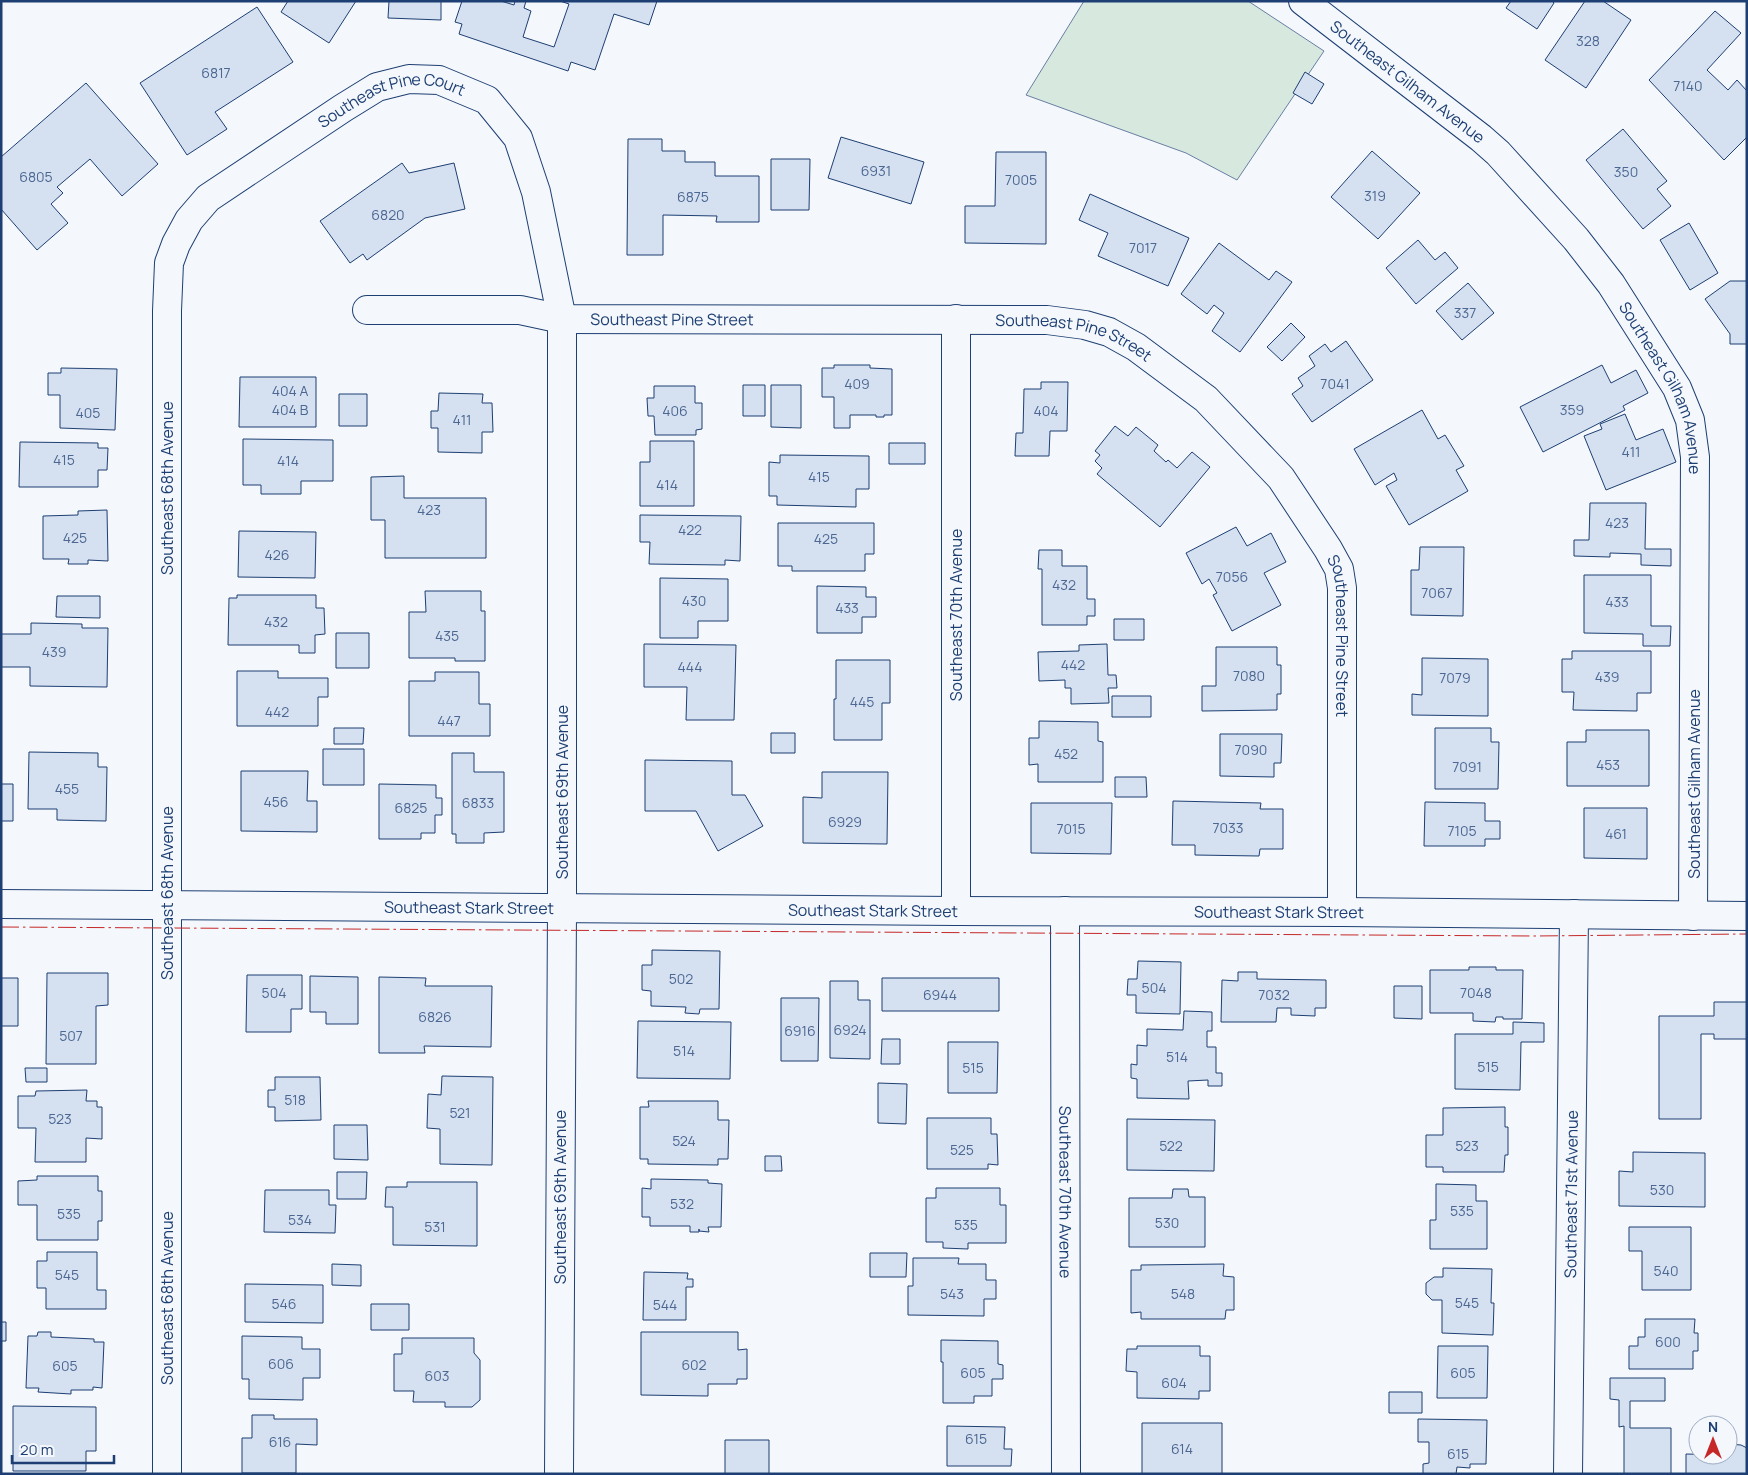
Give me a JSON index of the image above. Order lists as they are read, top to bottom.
{
  "streets": {
    "street": [
      "Southeast Gilham Avenue",
      "Southeast Pine Court",
      "Southeast Pine Street",
      "Southeast 68th Avenue",
      "Southeast 70th Avenue",
      "Southeast 69th Avenue",
      "Southeast Stark Street",
      "Southeast 71st Avenue"
    ]
  },
  "crossings": [
    ["Southeast Gilham Avenue", "Southeast Stark Street"],
    ["Southeast Pine Court", "Southeast Pine Street"],
    ["Southeast Pine Court", "Southeast 68th Avenue"],
    ["Southeast Pine Court", "Southeast 69th Avenue"],
    ["Southeast Pine Street", "Southeast 70th Avenue"],
    ["Southeast Pine Street", "Southeast 69th Avenue"],
    ["Southeast Pine Street", "Southeast Stark Street"],
    ["Southeast 68th Avenue", "Southeast Stark Street"],
    ["Southeast 70th Avenue", "Southeast Stark Street"],
    ["Southeast 69th Avenue", "Southeast Stark Street"],
    ["Southeast Stark Street", "Southeast 71st Avenue"]
  ],
  "house_numbers": [
    "328",
    "6817",
    "7140",
    "6931",
    "350",
    "6805",
    "7005",
    "319",
    "6875",
    "6820",
    "7017",
    "337",
    "409",
    "7041",
    "404 A",
    "404 B",
    "359",
    "406",
    "404",
    "405",
    "411",
    "411",
    "415",
    "414",
    "415",
    "414",
    "423",
    "423",
    "422",
    "425",
    "425",
    "426",
    "7056",
    "432",
    "7067",
    "430",
    "433",
    "433",
    "432",
    "435",
    "439",
    "442",
    "444",
    "7080",
    "439",
    "7079",
    "445",
    "442",
    "447",
    "7090",
    "452",
    "453",
    "7091",
    "455",
    "456",
    "6833",
    "6825",
    "6929",
    "7033",
    "7015",
    "7105",
    "461",
    "502",
    "504",
    "504",
    "7048",
    "6944",
    "7032",
    "6826",
    "6924",
    "6916",
    "507",
    "514",
    "514",
    "515",
    "515",
    "518",
    "521",
    "523",
    "524",
    "522",
    "523",
    "525",
    "530",
    "532",
    "535",
    "535",
    "534",
    "530",
    "535",
    "531",
    "540",
    "545",
    "543",
    "548",
    "545",
    "546",
    "544",
    "600",
    "606",
    "602",
    "605",
    "605",
    "605",
    "603",
    "604",
    "615",
    "616",
    "614",
    "615"
  ],
  "scale_bar": "20 m",
  "north": "top"
}
